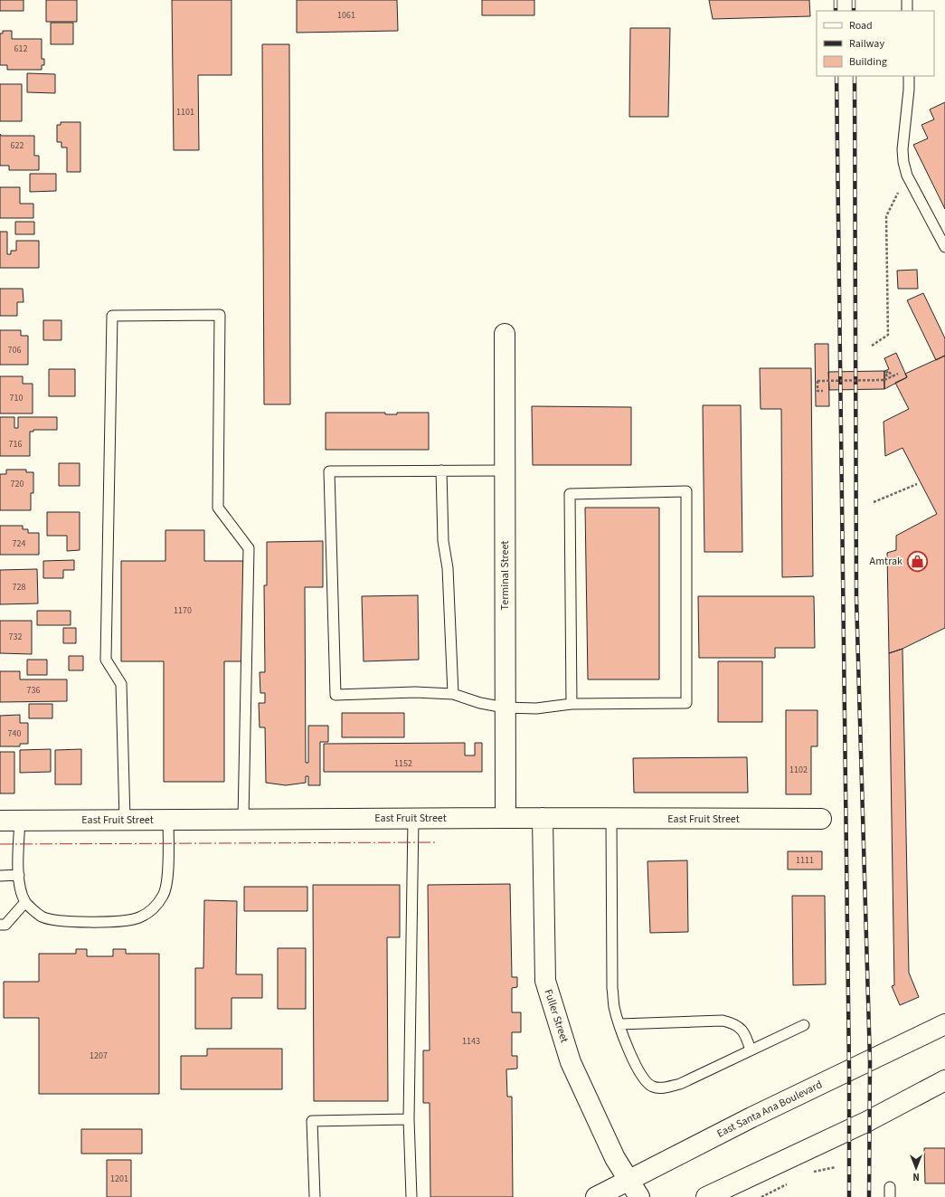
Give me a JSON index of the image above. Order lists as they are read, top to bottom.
{
  "streets": {
    "street": [
      "Terminal Street",
      "East Fruit Street",
      "Fuller Street",
      "East Santa Ana Boulevard"
    ]
  },
  "crossings": [
    ["Terminal Street", "East Fruit Street"],
    ["East Fruit Street", "Fuller Street"],
    ["Fuller Street", "East Santa Ana Boulevard"]
  ],
  "places": {
    "shop": ["Amtrak"]
  },
  "house_numbers": [
    "1061",
    "612",
    "1101",
    "622",
    "706",
    "710",
    "716",
    "720",
    "724",
    "728",
    "1170",
    "732",
    "736",
    "740",
    "1152",
    "1102",
    "1111",
    "1143",
    "1207",
    "1201"
  ],
  "legend": ["Road", "Railway", "Building"],
  "north": "bottom"
}
